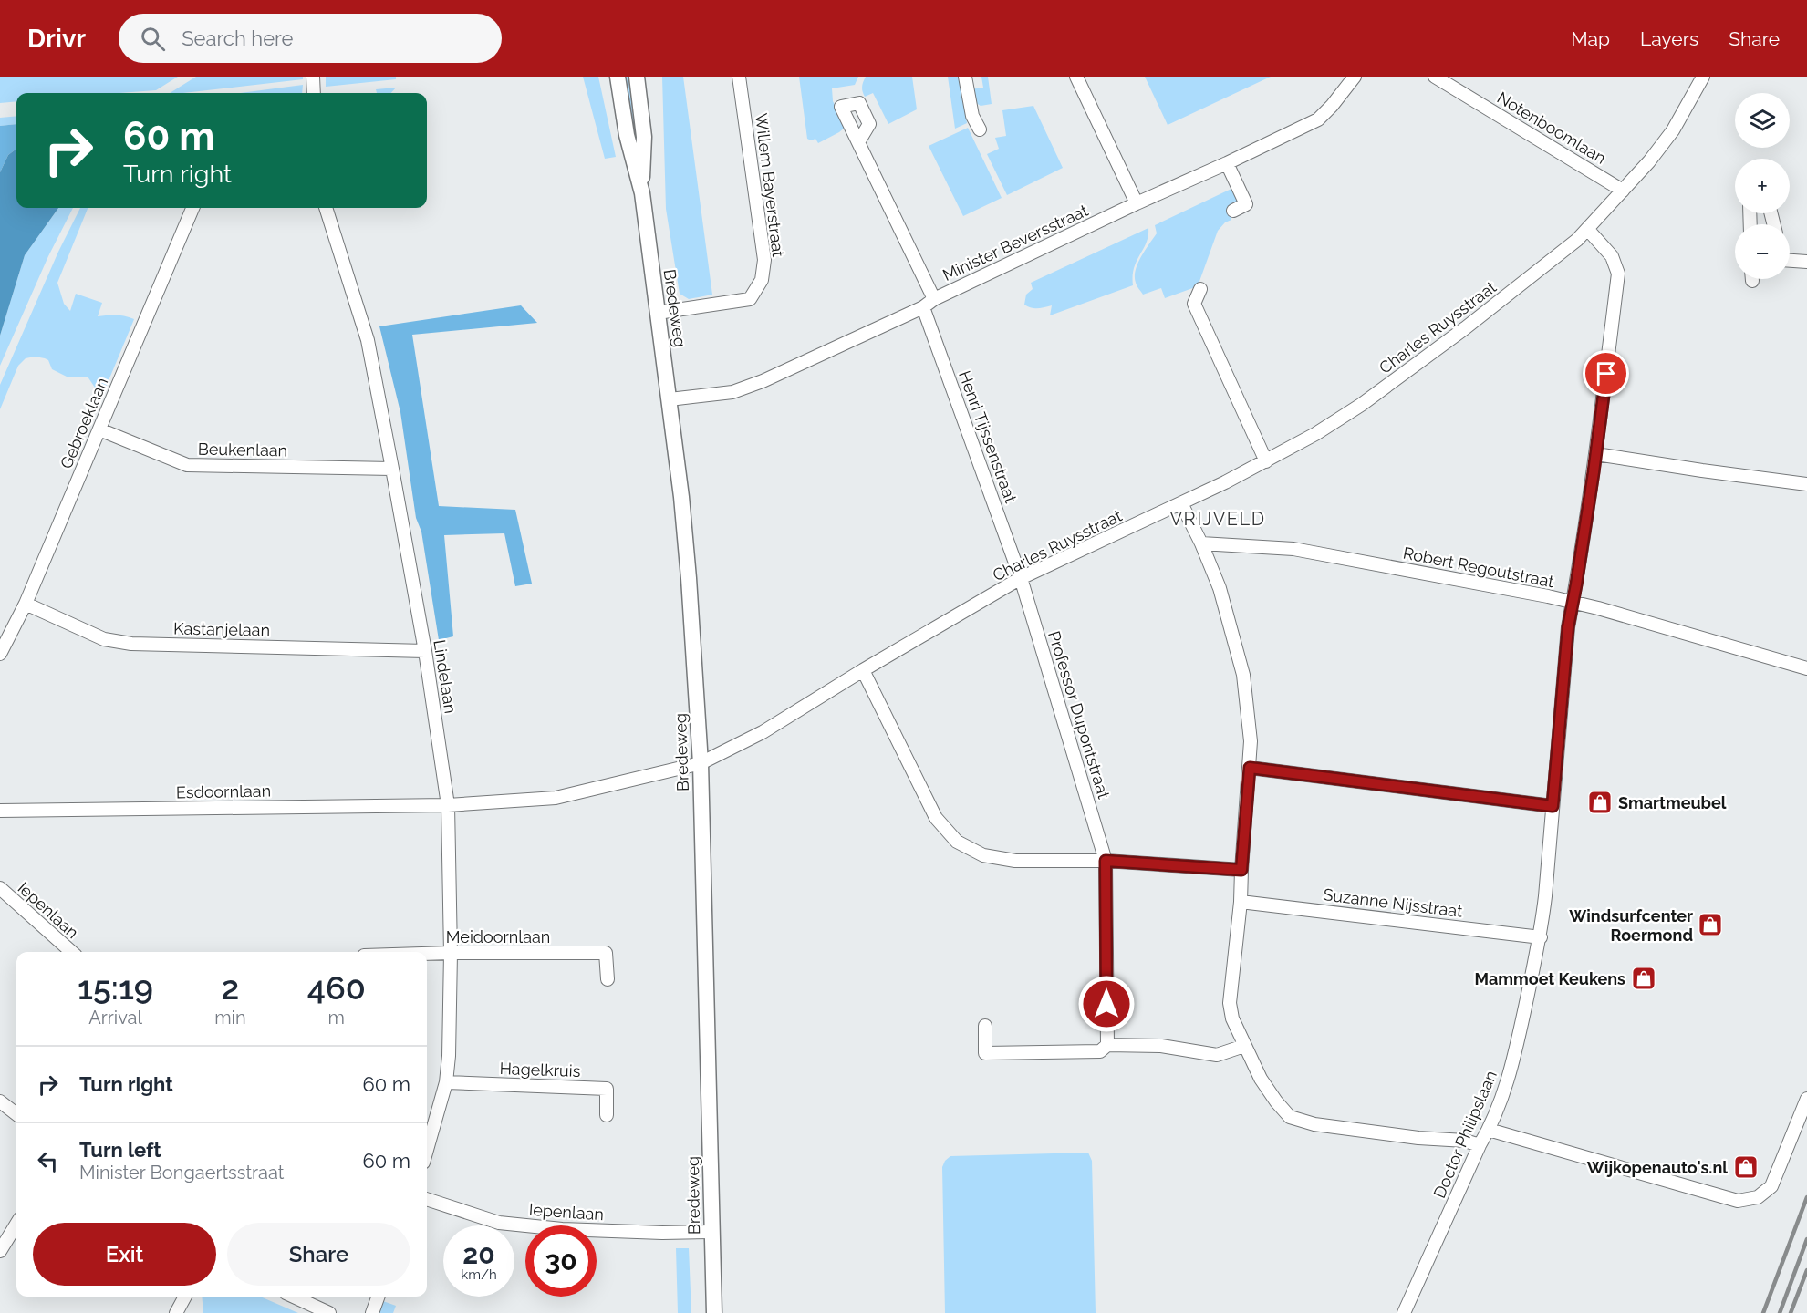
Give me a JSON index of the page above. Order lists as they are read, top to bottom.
{
  "streets": {
    "street": [
      "Notenboomlaan",
      "Willem Bayerstraat",
      "Minister Beversstraat",
      "Bredeweg",
      "Charles Ruysstraat",
      "Gebroeklaan",
      "Henri Tijssenstraat",
      "Beukenlaan",
      "Robert Regoutstraat",
      "Kastanjelaan",
      "Lindelaan",
      "Professor Dupontstraat",
      "Esdoornlaan",
      "Suzanne Nijsstraat",
      "Iepenlaan",
      "Meidoornlaan",
      "Hagelkruis",
      "Doctor Philipslaan"
    ]
  },
  "crossings": [
    ["Notenboomlaan", "Charles Ruysstraat"],
    ["Willem Bayerstraat", "Bredeweg"],
    ["Minister Beversstraat", "Bredeweg"],
    ["Minister Beversstraat", "Henri Tijssenstraat"],
    ["Bredeweg", "Charles Ruysstraat"],
    ["Bredeweg", "Iepenlaan"],
    ["Charles Ruysstraat", "Henri Tijssenstraat"],
    ["Charles Ruysstraat", "Lindelaan"],
    ["Charles Ruysstraat", "Professor Dupontstraat"],
    ["Charles Ruysstraat", "Esdoornlaan"],
    ["Charles Ruysstraat", "Doctor Philipslaan"],
    ["Gebroeklaan", "Beukenlaan"],
    ["Gebroeklaan", "Kastanjelaan"],
    ["Henri Tijssenstraat", "Professor Dupontstraat"],
    ["Beukenlaan", "Lindelaan"],
    ["Robert Regoutstraat", "Doctor Philipslaan"],
    ["Kastanjelaan", "Lindelaan"],
    ["Lindelaan", "Esdoornlaan"],
    ["Lindelaan", "Meidoornlaan"],
    ["Lindelaan", "Hagelkruis"],
    ["Suzanne Nijsstraat", "Doctor Philipslaan"]
  ],
  "districts": ["VRIJVELD"],
  "places": {
    "shop": [
      "Smartmeubel",
      "Windsurfcenter Roermond",
      "Mammoet Keukens",
      "Wijkopenauto's.nl"
    ]
  },
  "page": {
    "header": "Drivr",
    "search": "Search here",
    "nav": ["Map", "Layers", "Share"],
    "map_buttons": ["+", "−"],
    "turn": ["60 m", "Turn right"],
    "eta": [
      "15:19",
      "Arrival",
      "2",
      "min",
      "460",
      "m"
    ],
    "list": [
      {
        "name": "Turn right",
        "value": "60 m"
      },
      {
        "name": "Turn left",
        "note": "Minister Bongaertsstraat",
        "value": "60 m"
      }
    ],
    "buttons": ["Exit", "Share"],
    "speed": "20 km/h",
    "limit": "30"
  }
}
